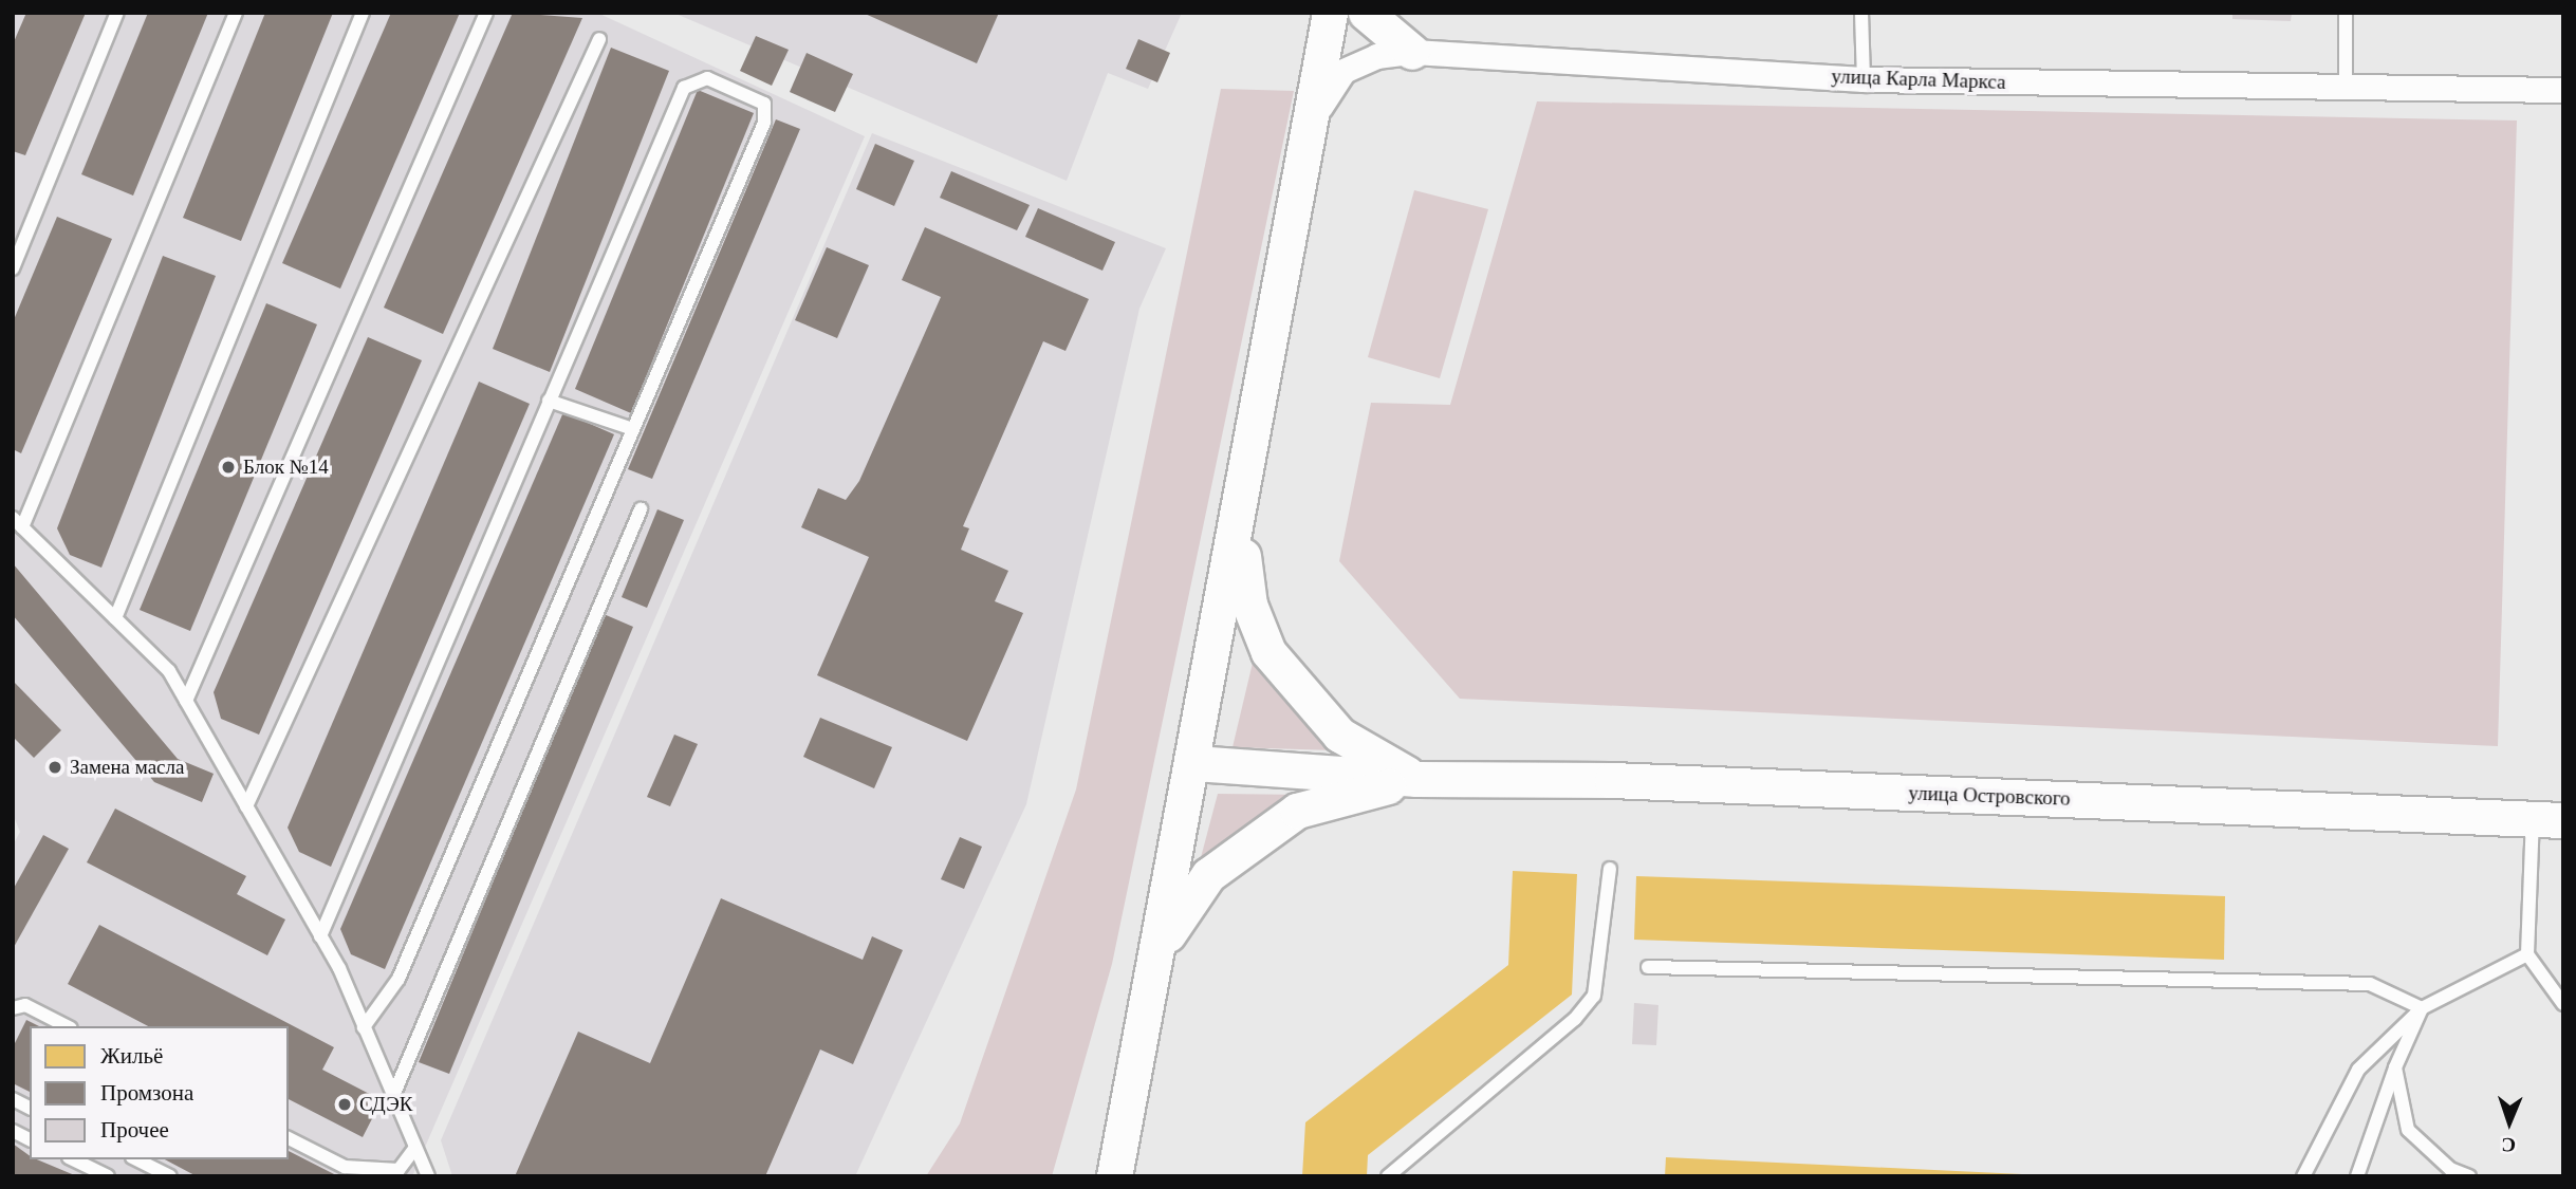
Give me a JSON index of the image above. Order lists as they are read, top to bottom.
{
  "streets": {
    "street": ["улица Карла Маркса", "улица Островского"]
  },
  "places": ["Блок №14", "Замена масла", "СДЭК"],
  "legend": ["Жильё", "Промзона", "Прочее"],
  "north": "bottom"
}
